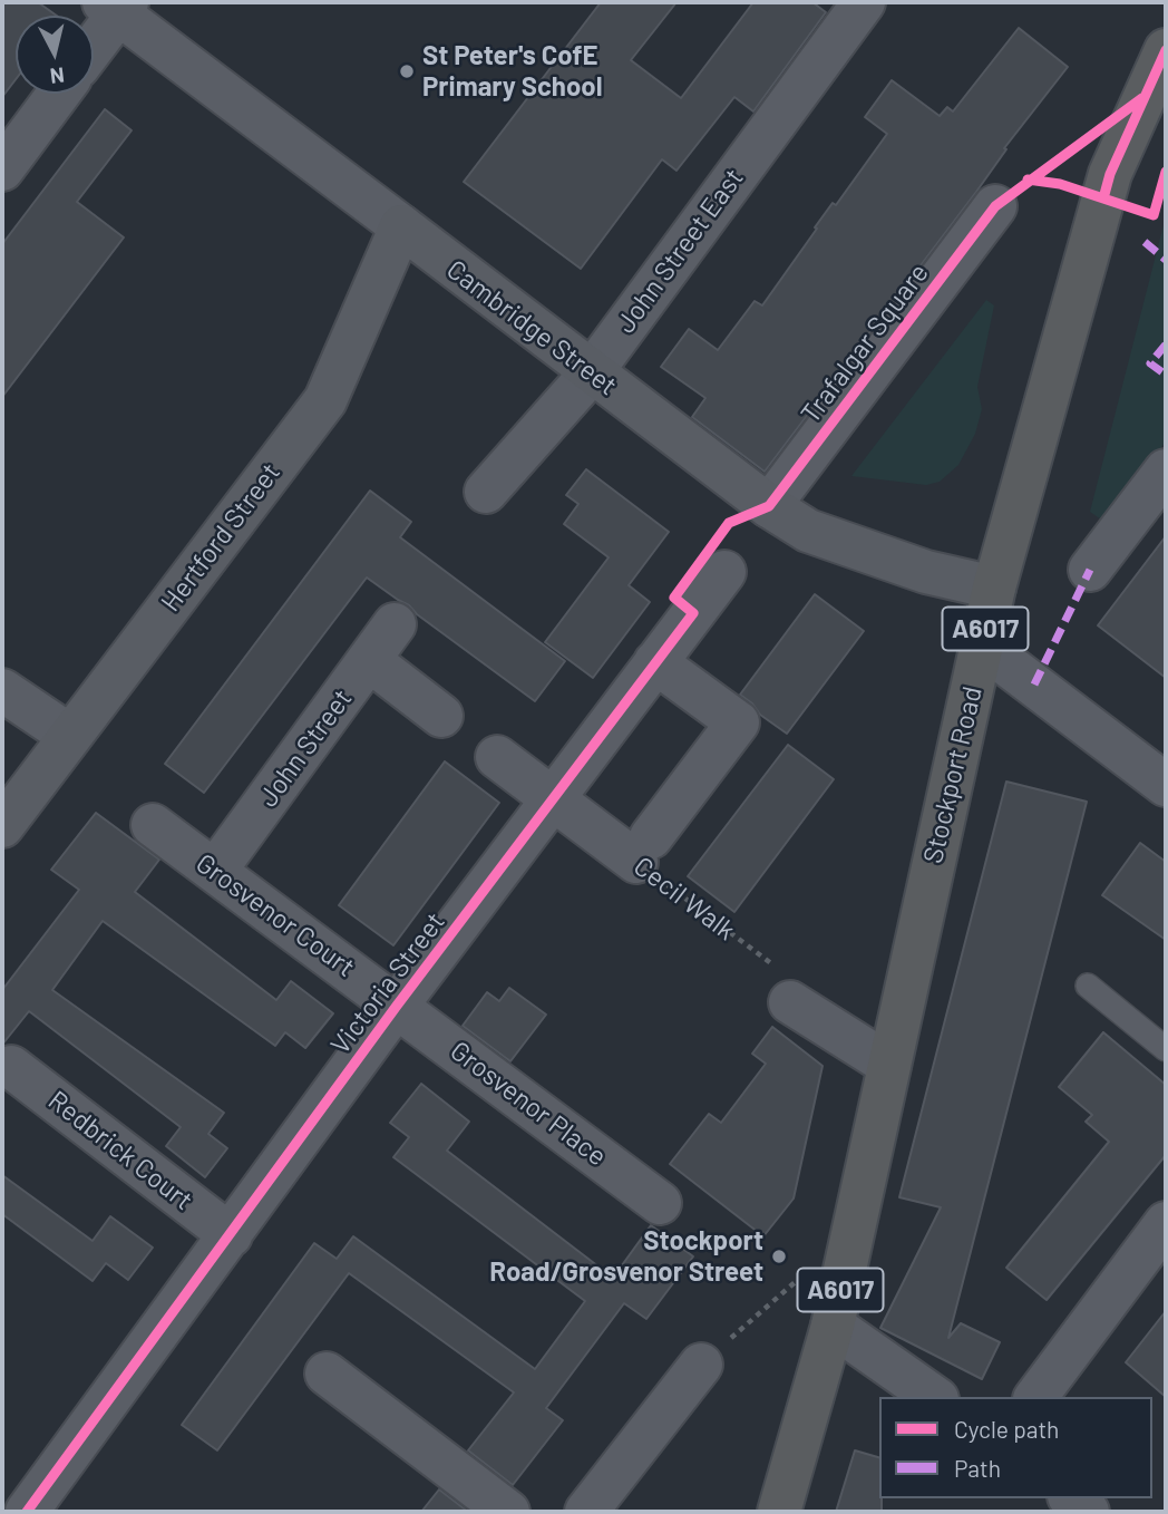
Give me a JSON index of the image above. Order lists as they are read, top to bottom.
{
  "streets": {
    "highway": ["A6017", "Stockport Road"],
    "street": [
      "John Street East",
      "Cambridge Street",
      "Trafalgar Square",
      "Hertford Street",
      "John Street",
      "Cecil Walk",
      "Grosvenor Court",
      "Victoria Street",
      "Grosvenor Place",
      "Redbrick Court"
    ]
  },
  "crossings": [
    ["John Street East", "Cambridge Street"],
    ["Cambridge Street", "Trafalgar Square"],
    ["Cambridge Street", "Hertford Street"],
    ["Cambridge Street", "Stockport Road"],
    ["John Street", "Grosvenor Court"],
    ["Cecil Walk", "Victoria Street"],
    ["Grosvenor Court", "Victoria Street"],
    ["Grosvenor Court", "Grosvenor Place"],
    ["Victoria Street", "Grosvenor Place"],
    ["Victoria Street", "Redbrick Court"]
  ],
  "places": ["St Peter's CofE Primary School", "Stockport Road/Grosvenor Street"],
  "legend": ["Cycle path", "Path"],
  "north": "bottom"
}
